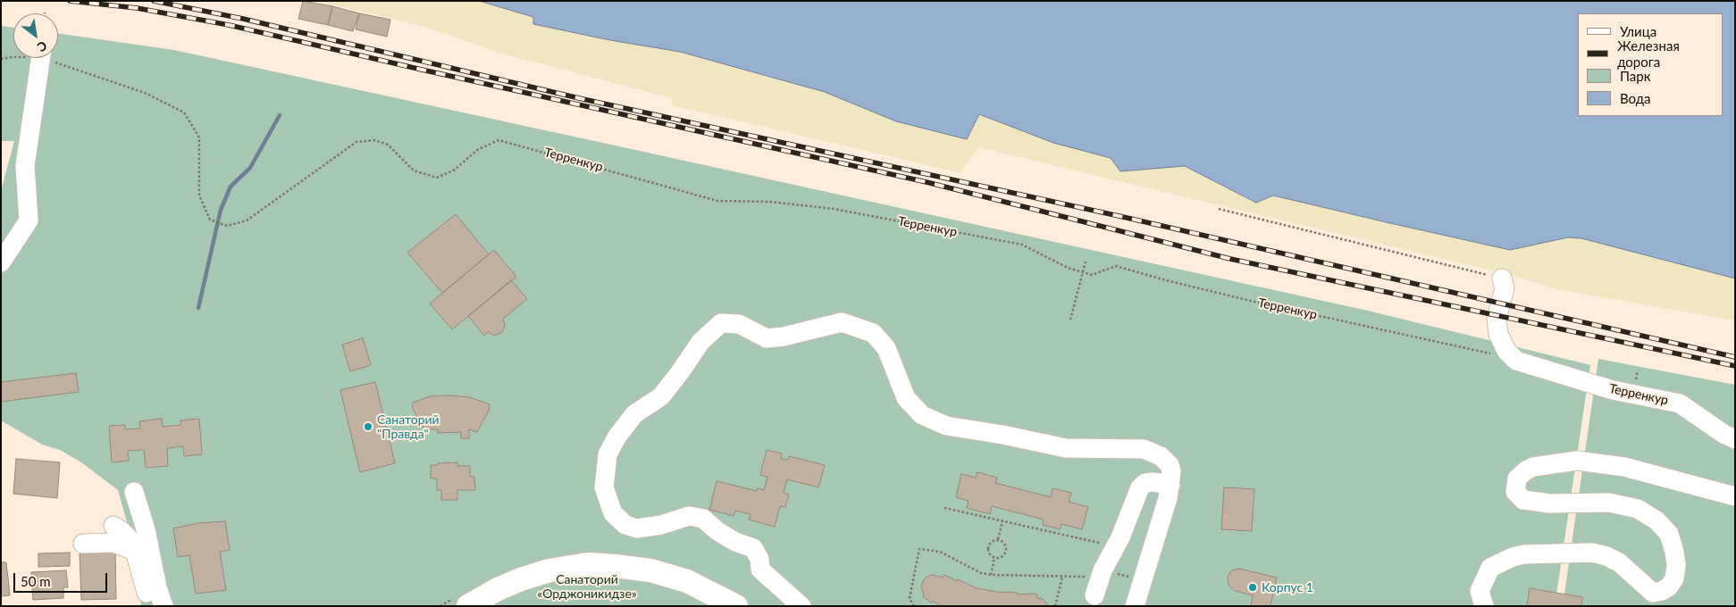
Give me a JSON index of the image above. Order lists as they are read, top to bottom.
{
  "streets": {
    "lane": ["Терренкур"]
  },
  "parks": ["Санаторий «Орджоникидзе»"],
  "places": ["Санаторий \"Правда\"", "Корпус 1"],
  "legend": [
    "Улица",
    "Железная дорога",
    "Парк",
    "Вода"
  ],
  "scale_bar": "50 m",
  "north": "bottom right"
}
